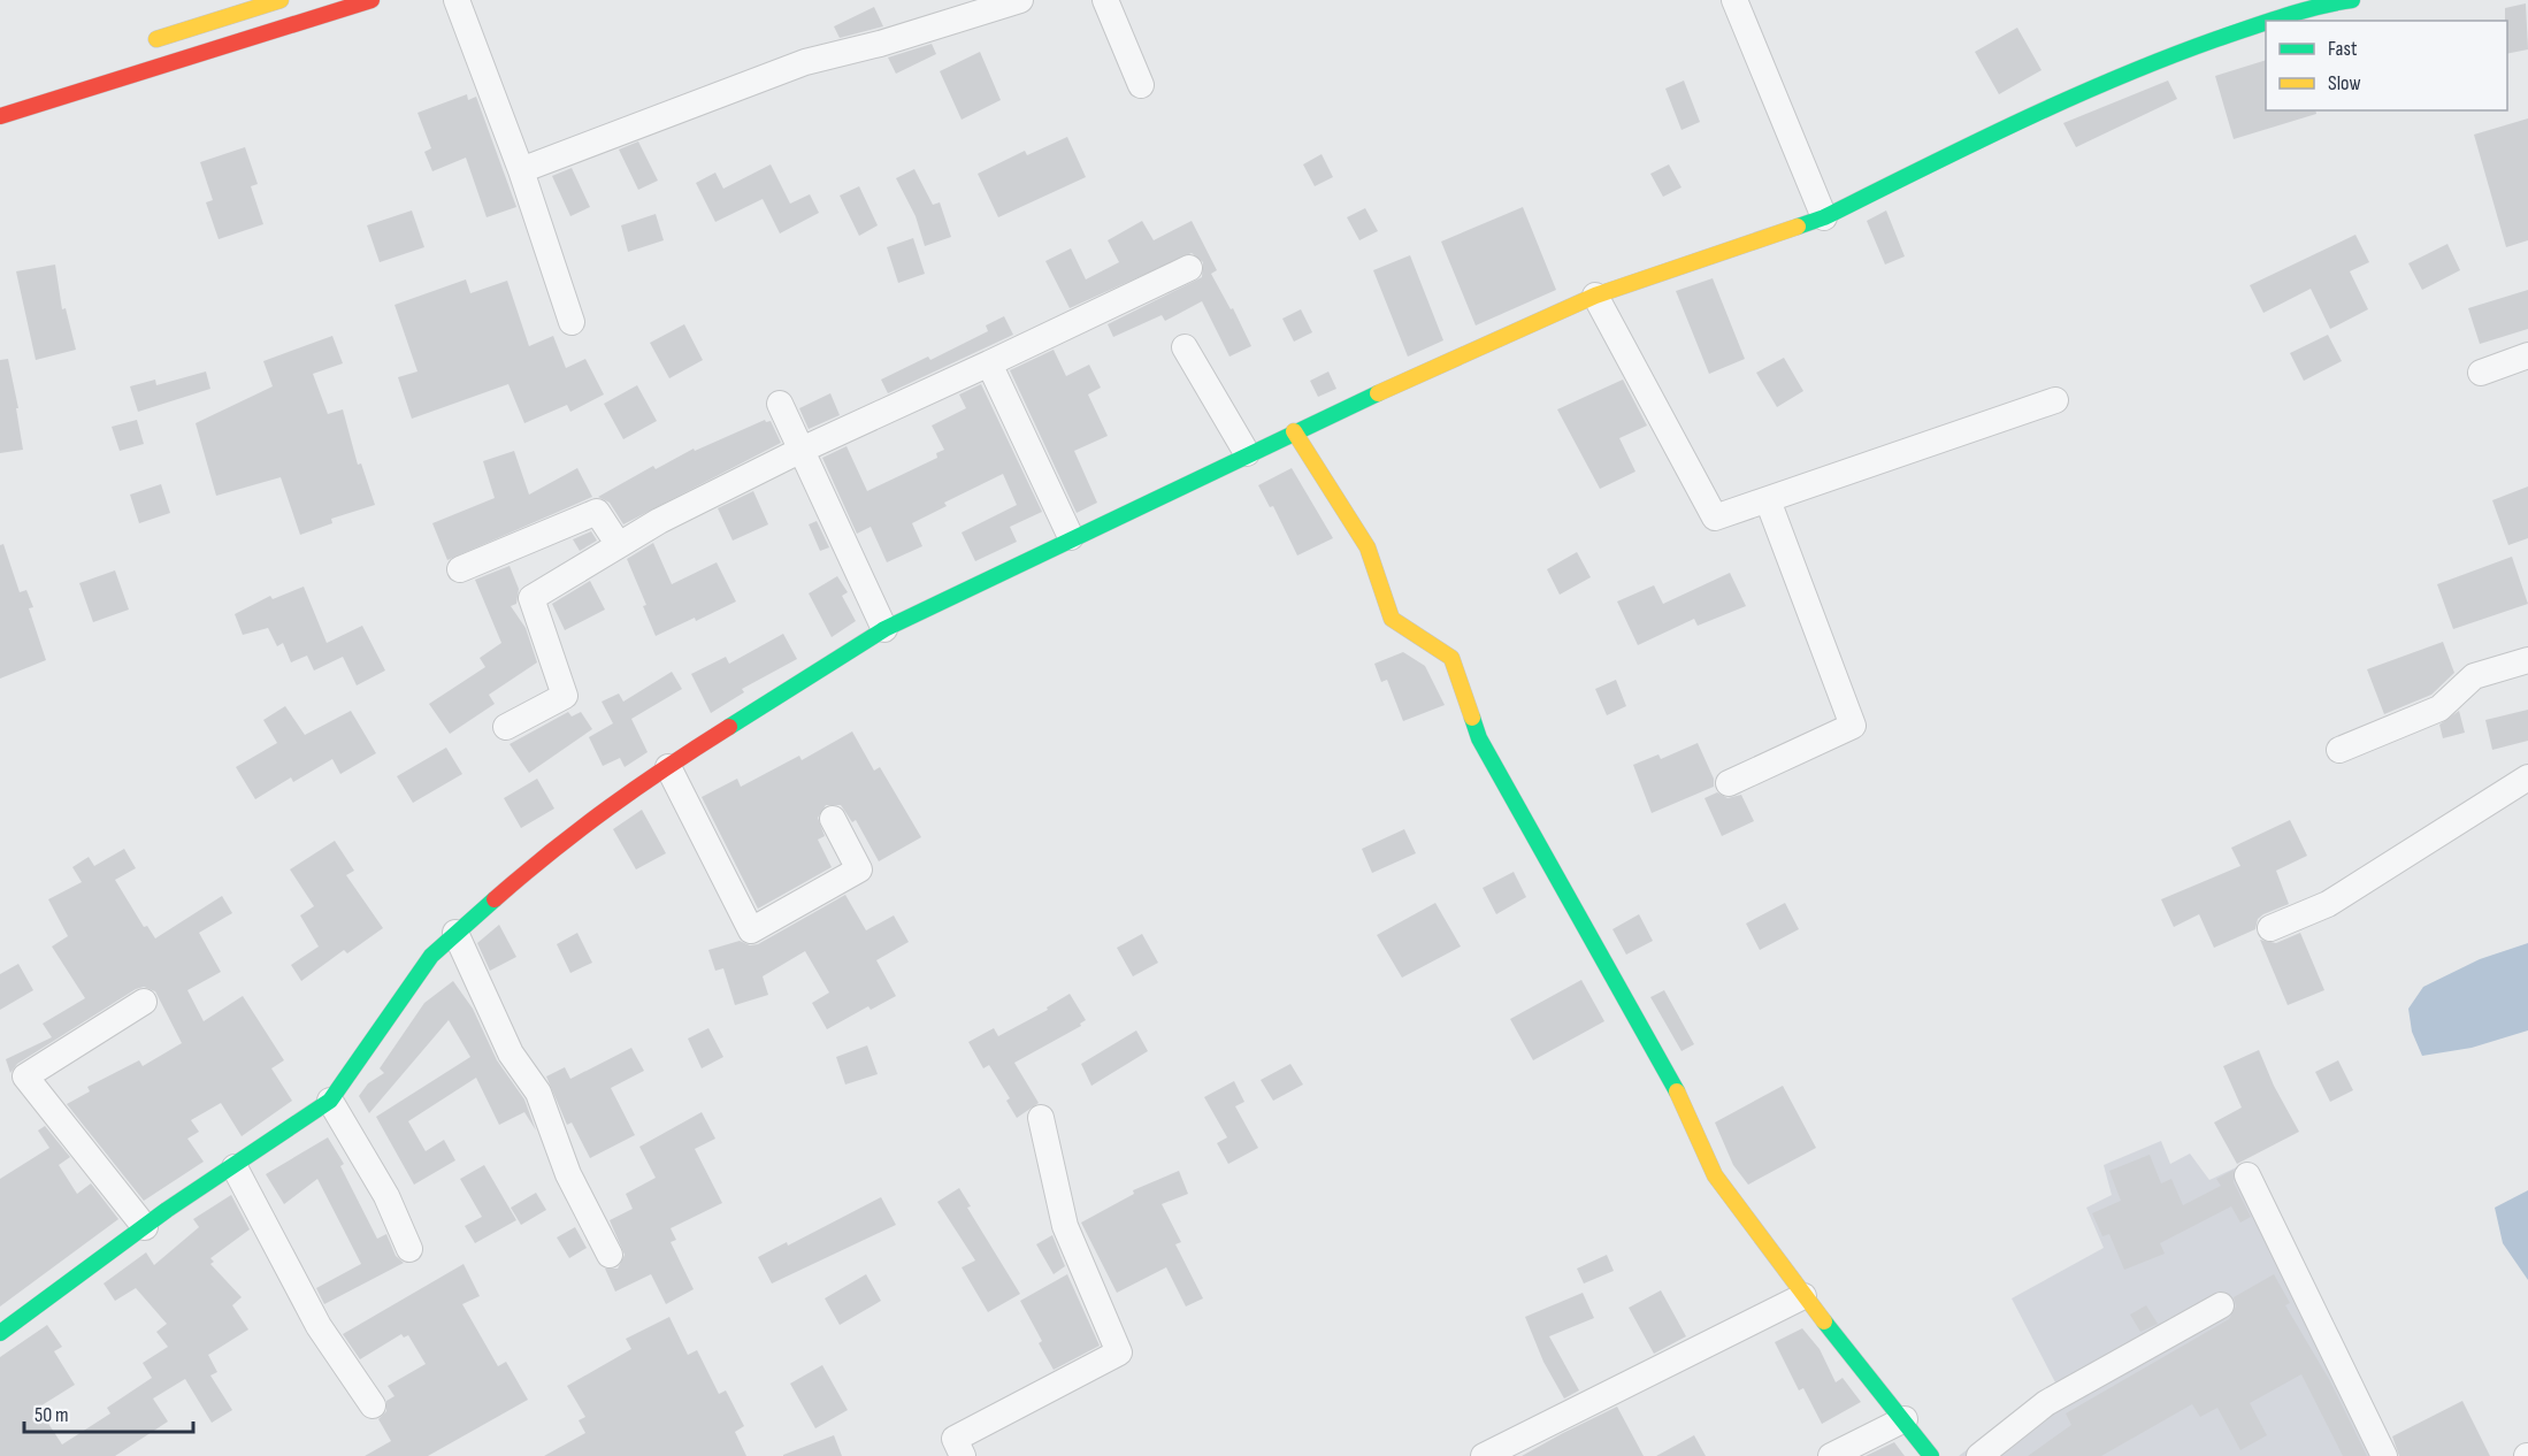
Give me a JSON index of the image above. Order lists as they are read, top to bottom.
{
  "legend": ["Fast", "Slow"],
  "scale_bar": "50 m"
}
